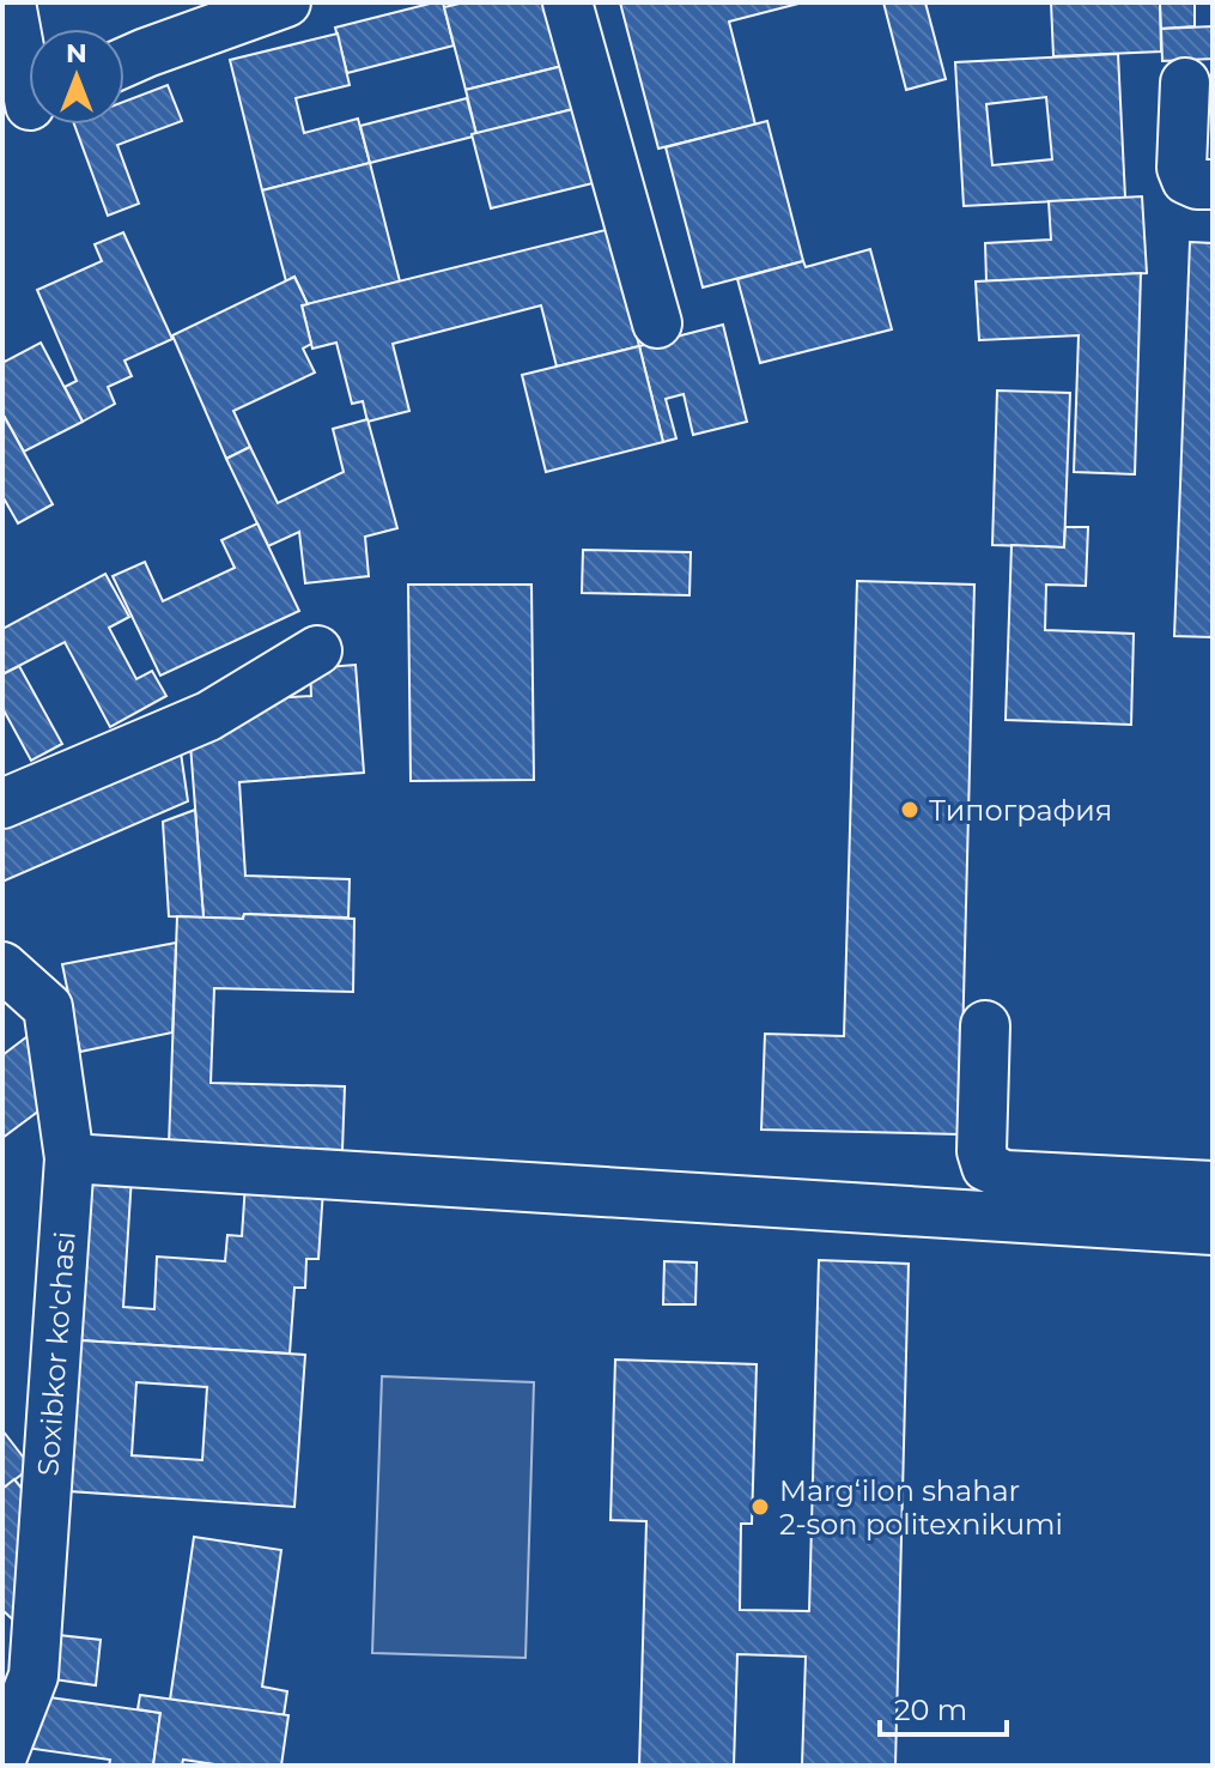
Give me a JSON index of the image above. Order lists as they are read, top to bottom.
{
  "streets": {
    "street": ["Soxibkor ko'chasi"]
  },
  "places": ["Типография", "Margʻilon shahar 2-son politexnikumi"],
  "scale_bar": "20 m",
  "north": "top"
}
